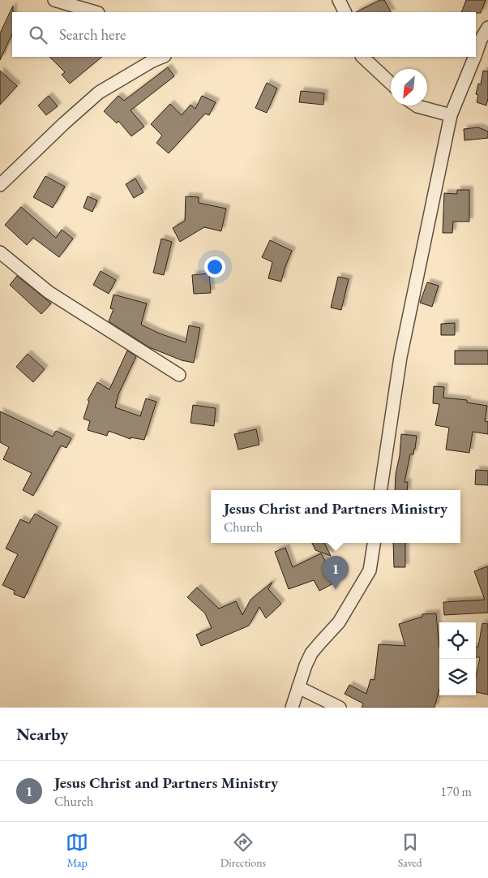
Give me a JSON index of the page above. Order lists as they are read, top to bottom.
{
  "north": "bottom left",
  "page": {
    "search": "Search here",
    "popup": ["Jesus Christ and Partners Ministry", "Church"],
    "pins": "1",
    "heading": "Nearby",
    "list": [
      {
        "mark": "1",
        "name": "Jesus Christ and Partners Ministry",
        "note": "Church",
        "value": "170 m"
      }
    ],
    "nav": ["Map", "Directions", "Saved"]
  }
}
